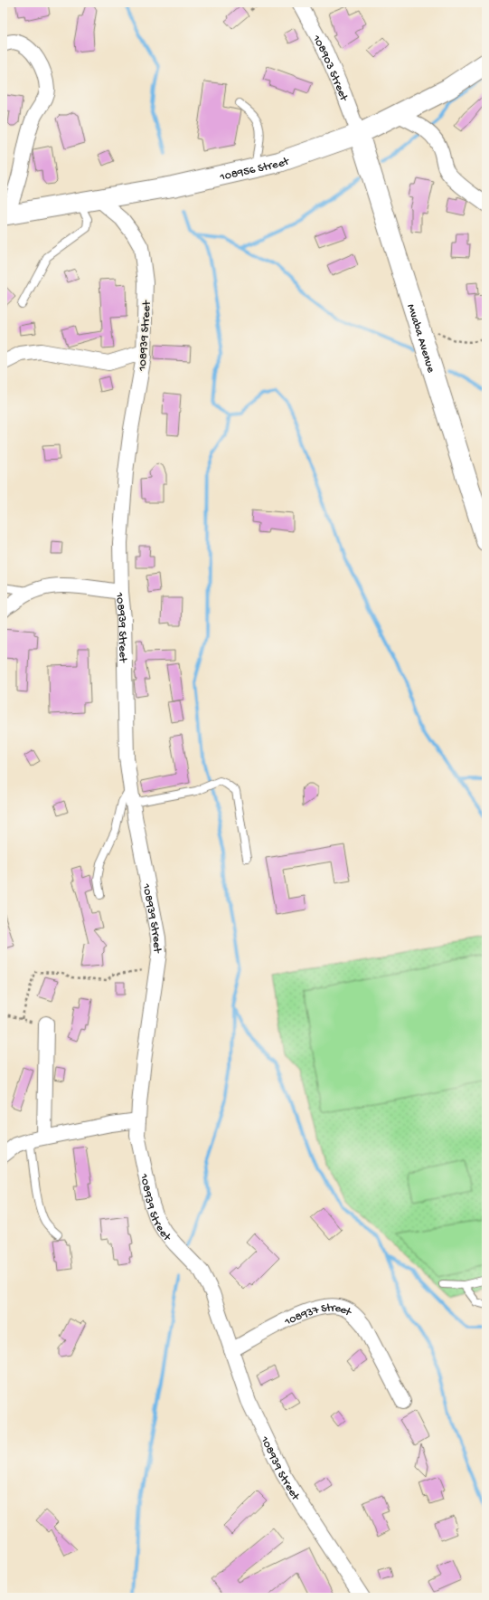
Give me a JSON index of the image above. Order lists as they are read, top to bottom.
{
  "streets": {
    "street": [
      "108903 Street",
      "108956 Street",
      "108939 Street",
      "Mvaba Avenue",
      "108937 Street"
    ]
  },
  "crossings": [
    ["108903 Street", "108956 Street"],
    ["108903 Street", "Mvaba Avenue"],
    ["108956 Street", "108939 Street"],
    ["108956 Street", "Mvaba Avenue"],
    ["108939 Street", "108937 Street"]
  ]
}
